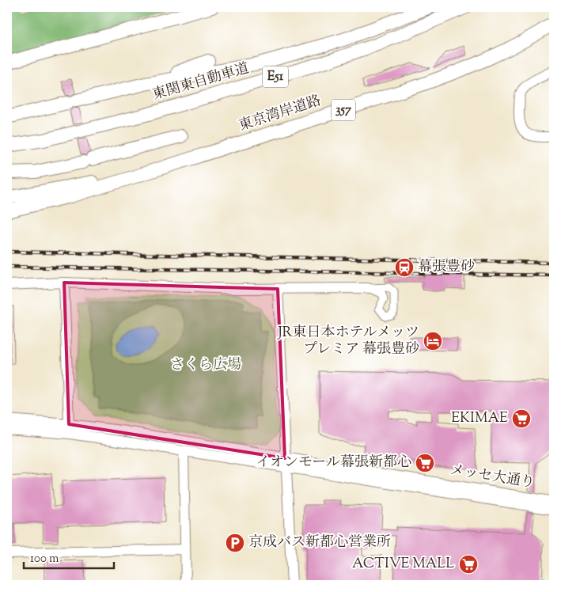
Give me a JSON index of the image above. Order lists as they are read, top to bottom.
{
  "streets": {
    "highway": [
      "E51",
      "東関東自動車道",
      "357",
      "東京湾岸道路"
    ],
    "street": ["メッセ大通り"]
  },
  "crossings": [
    ["357", "東京湾岸道路"]
  ],
  "parks": ["さくら広場"],
  "places": {
    "station": ["幕張豊砂"],
    "hotel": ["JR東日本ホテルメッツ プレミア 幕張豊砂"],
    "supermarket": ["EKIMAE", "イオンモール幕張新都心", "ACTIVE MALL"],
    "parking": ["京成バス新都心営業所"]
  },
  "scale_bar": "100 m"
}
